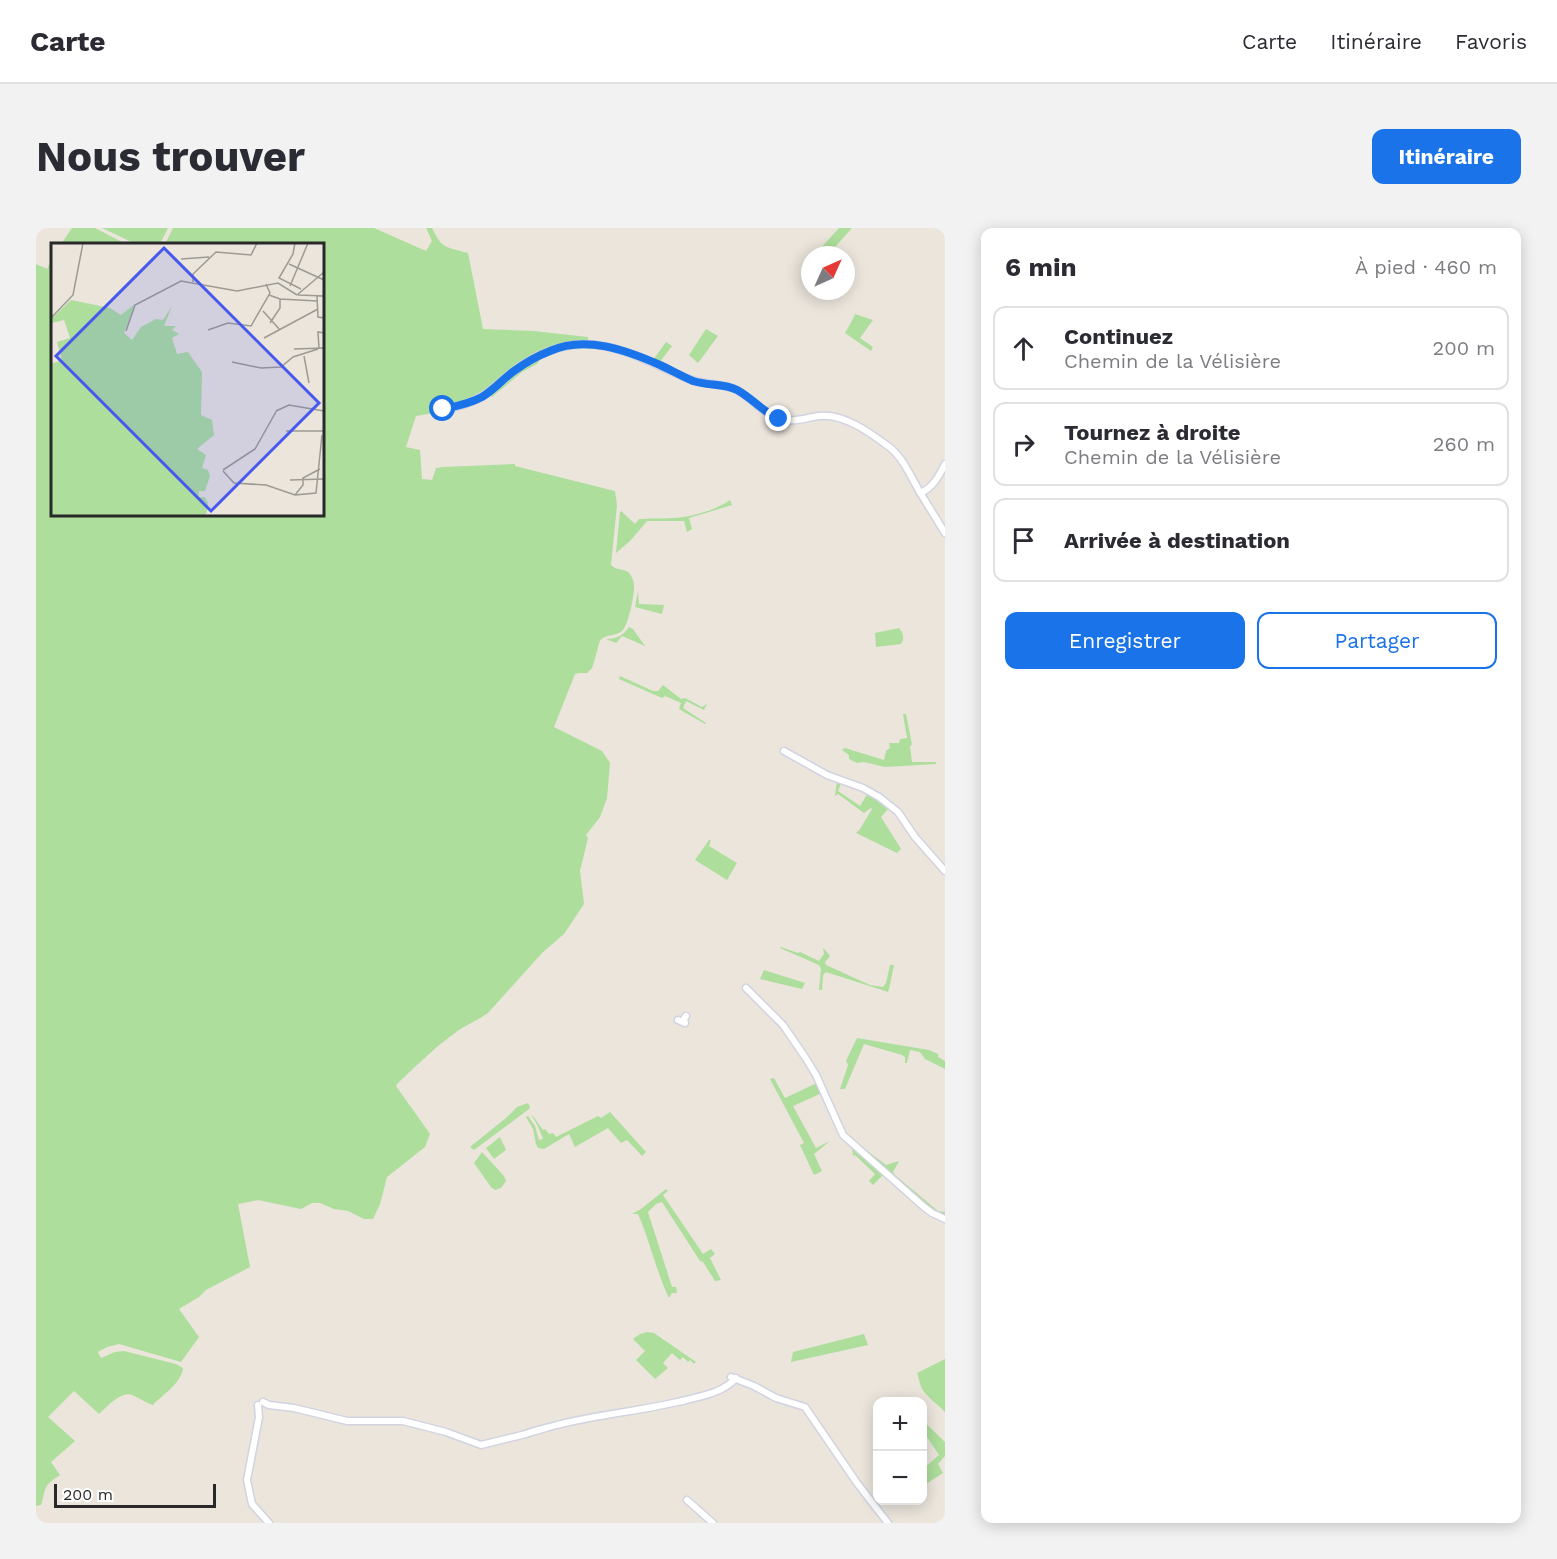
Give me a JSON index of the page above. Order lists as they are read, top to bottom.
{
  "scale_bar": "200 m",
  "north": "top right",
  "page": {
    "header": "Carte",
    "nav": ["Carte", "Itinéraire", "Favoris"],
    "buttons": [
      "Itinéraire",
      ["Enregistrer", "Partager"]
    ],
    "title": "Nous trouver",
    "heading": ["6 min", "À pied · 460 m"],
    "list": [
      ["Continuez", "Chemin de la Vélisière", "200 m"],
      ["Tournez à droite", "Chemin de la Vélisière", "260 m"],
      "Arrivée à destination"
    ],
    "map_buttons": ["+", "−"],
    "scale": "200 m"
  }
}
